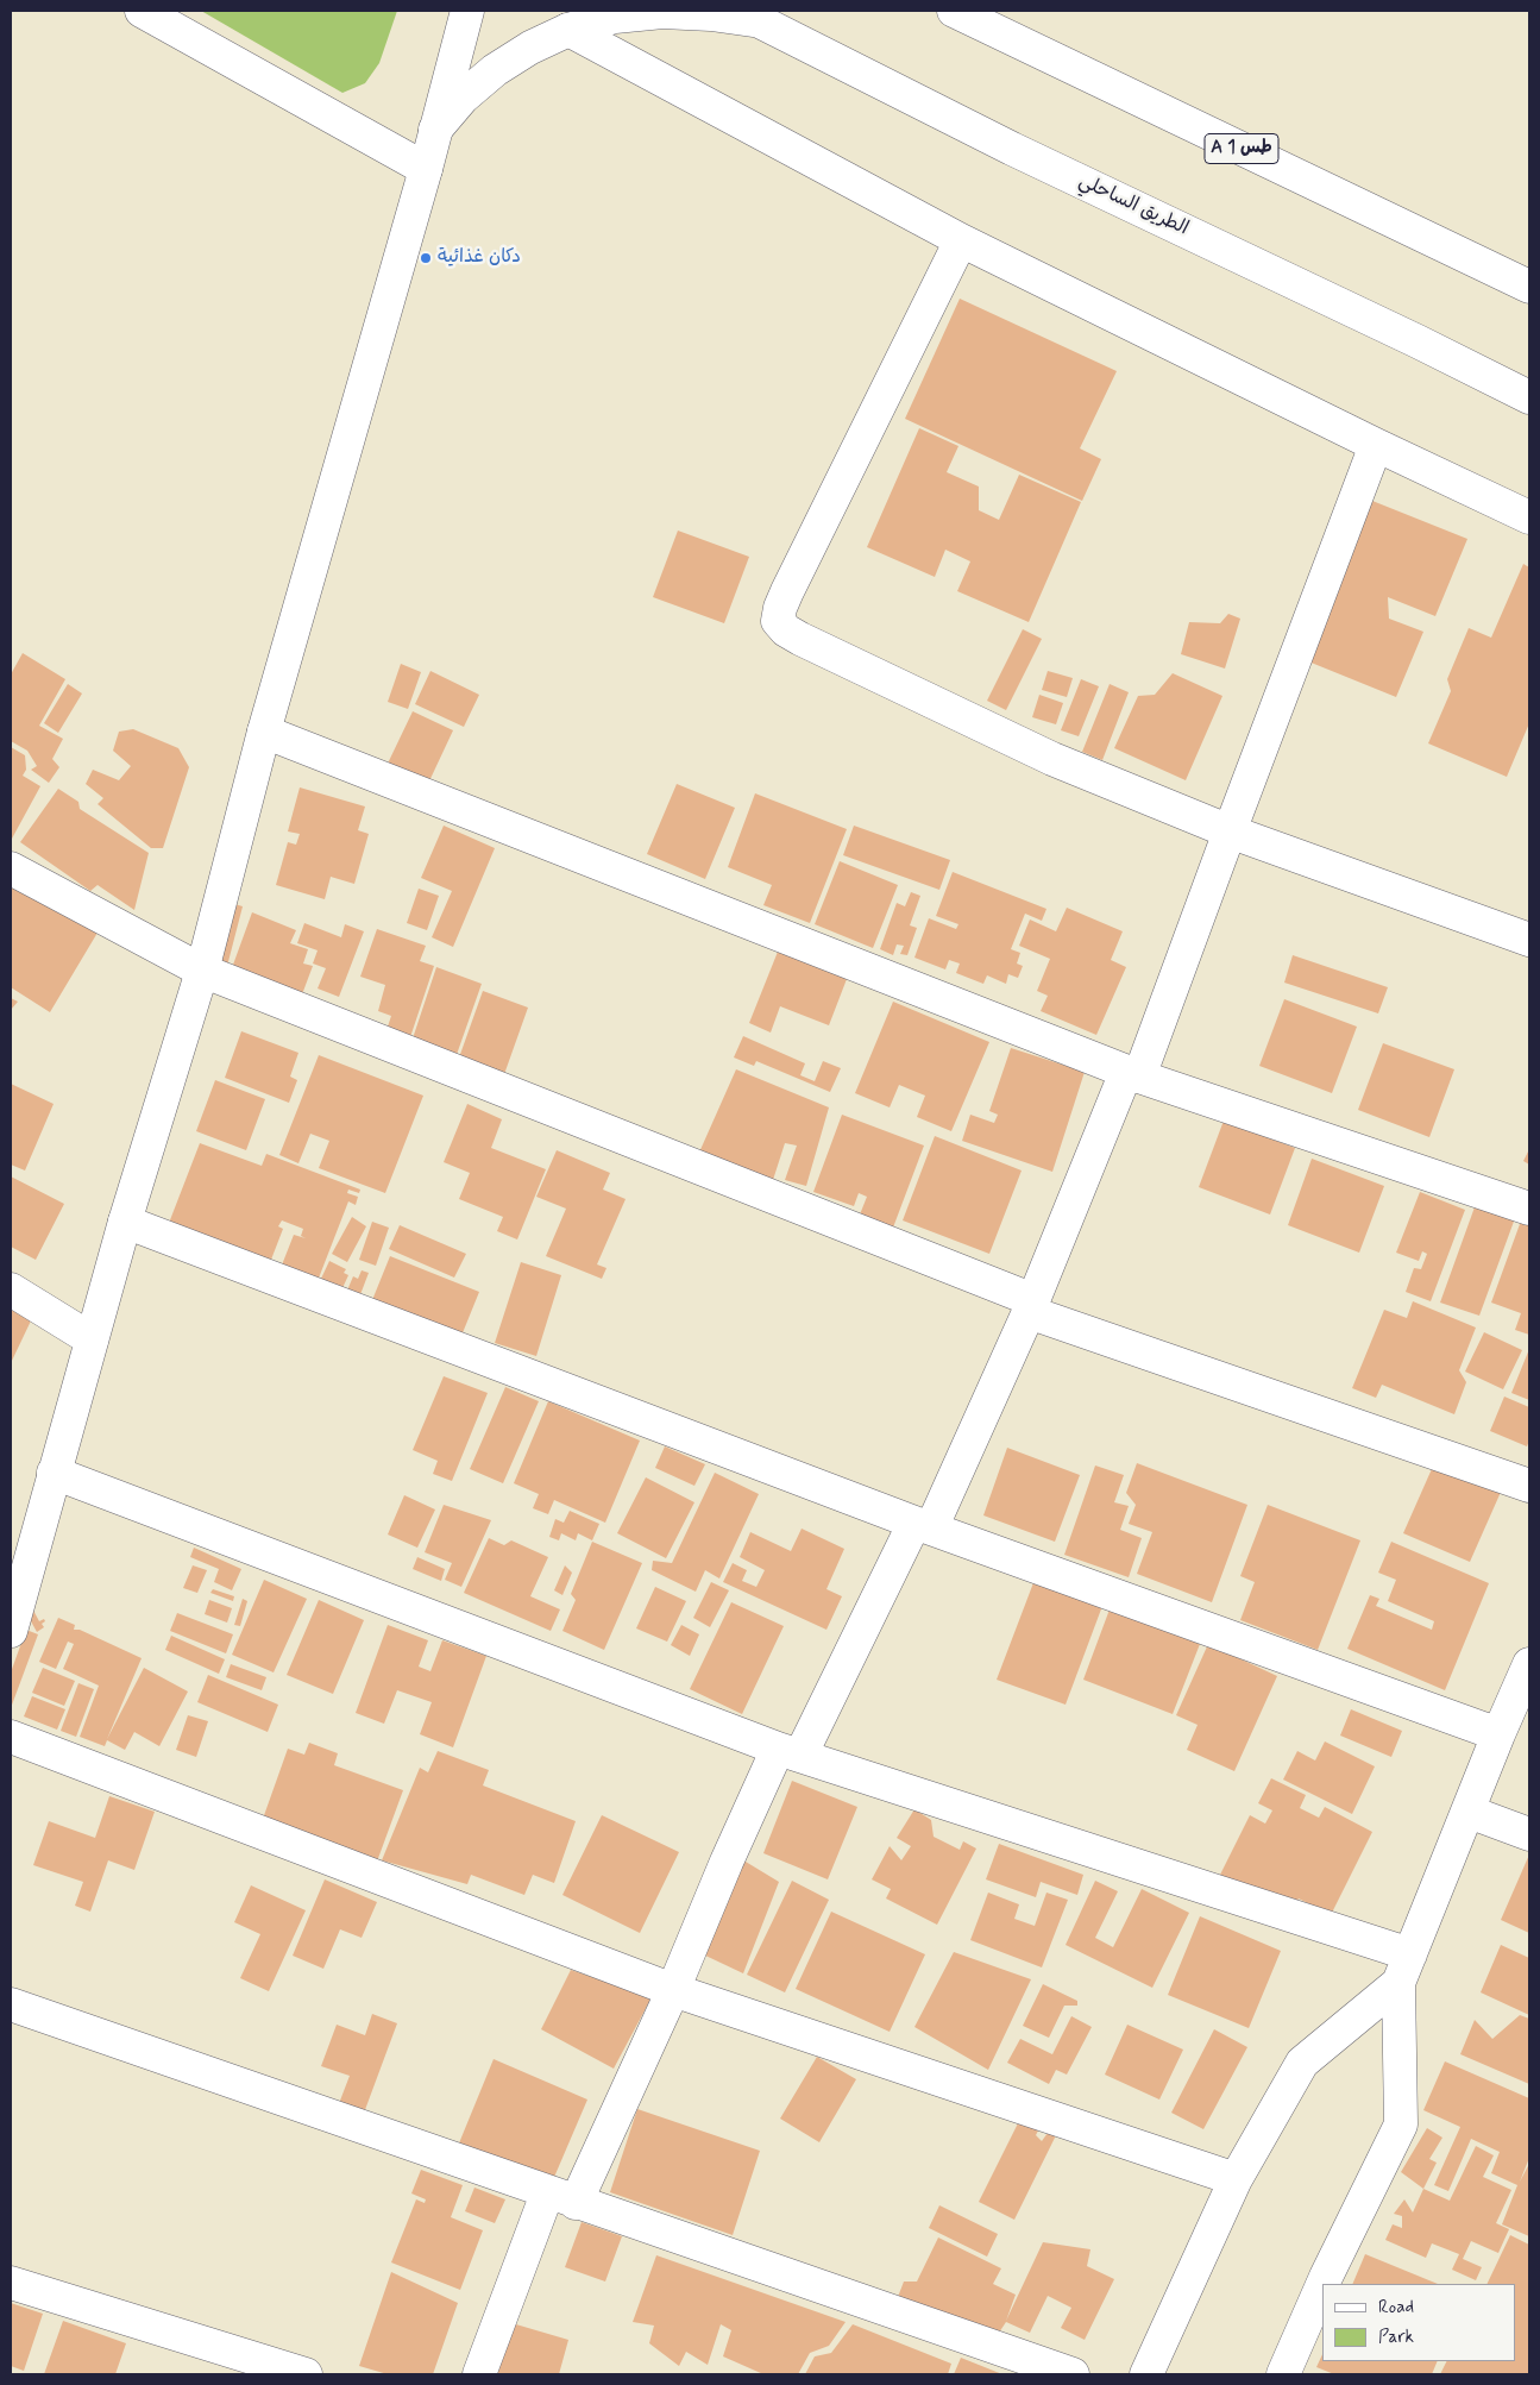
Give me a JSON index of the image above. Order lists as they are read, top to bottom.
{
  "streets": {
    "main road": ["A 1 طس", "الطريق الساحلي"]
  },
  "places": ["دكان غذائية"],
  "legend": ["Road", "Park"]
}
